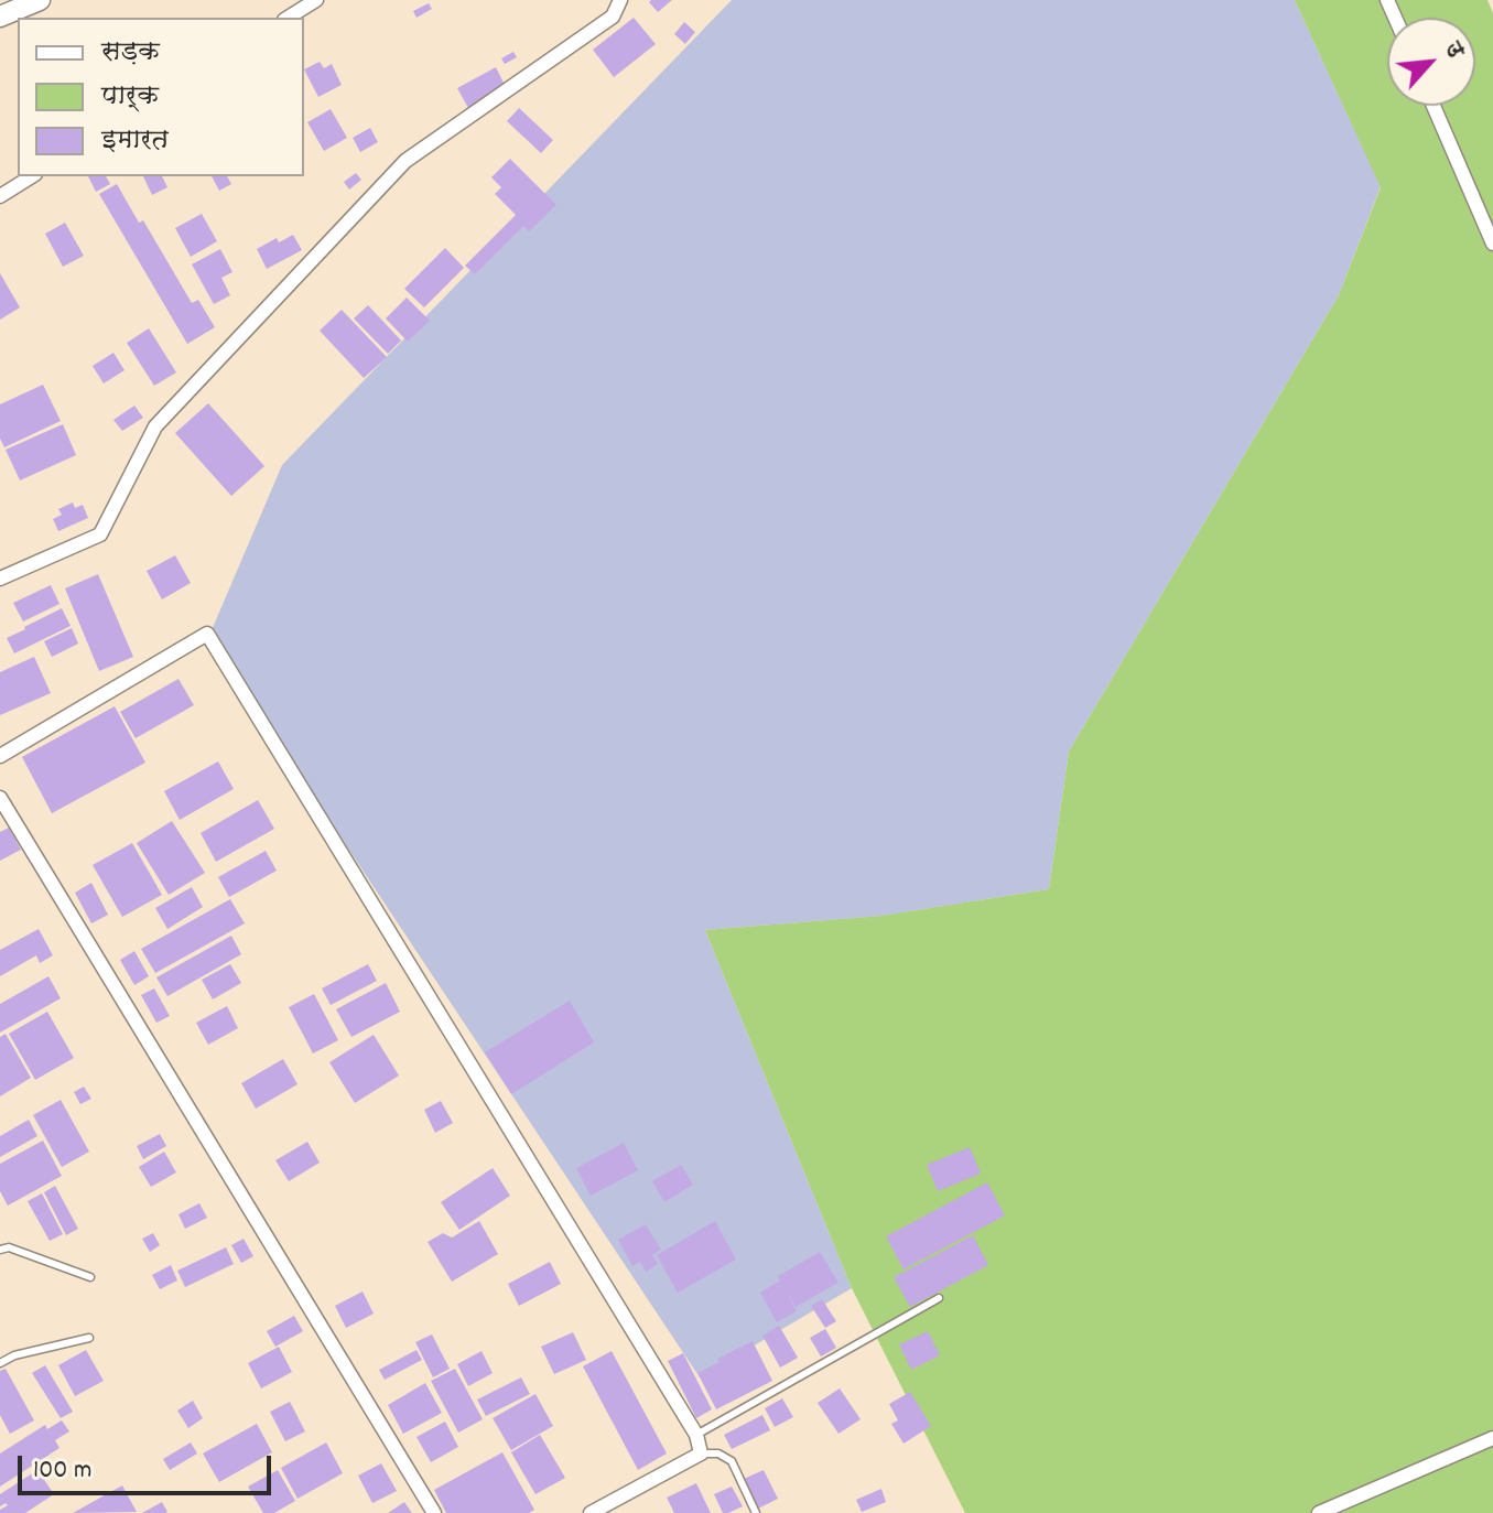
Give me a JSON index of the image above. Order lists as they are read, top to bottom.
{
  "legend": ["सड़क", "पार्क", "इमारत"],
  "scale_bar": "100 m",
  "north": "top right"
}
